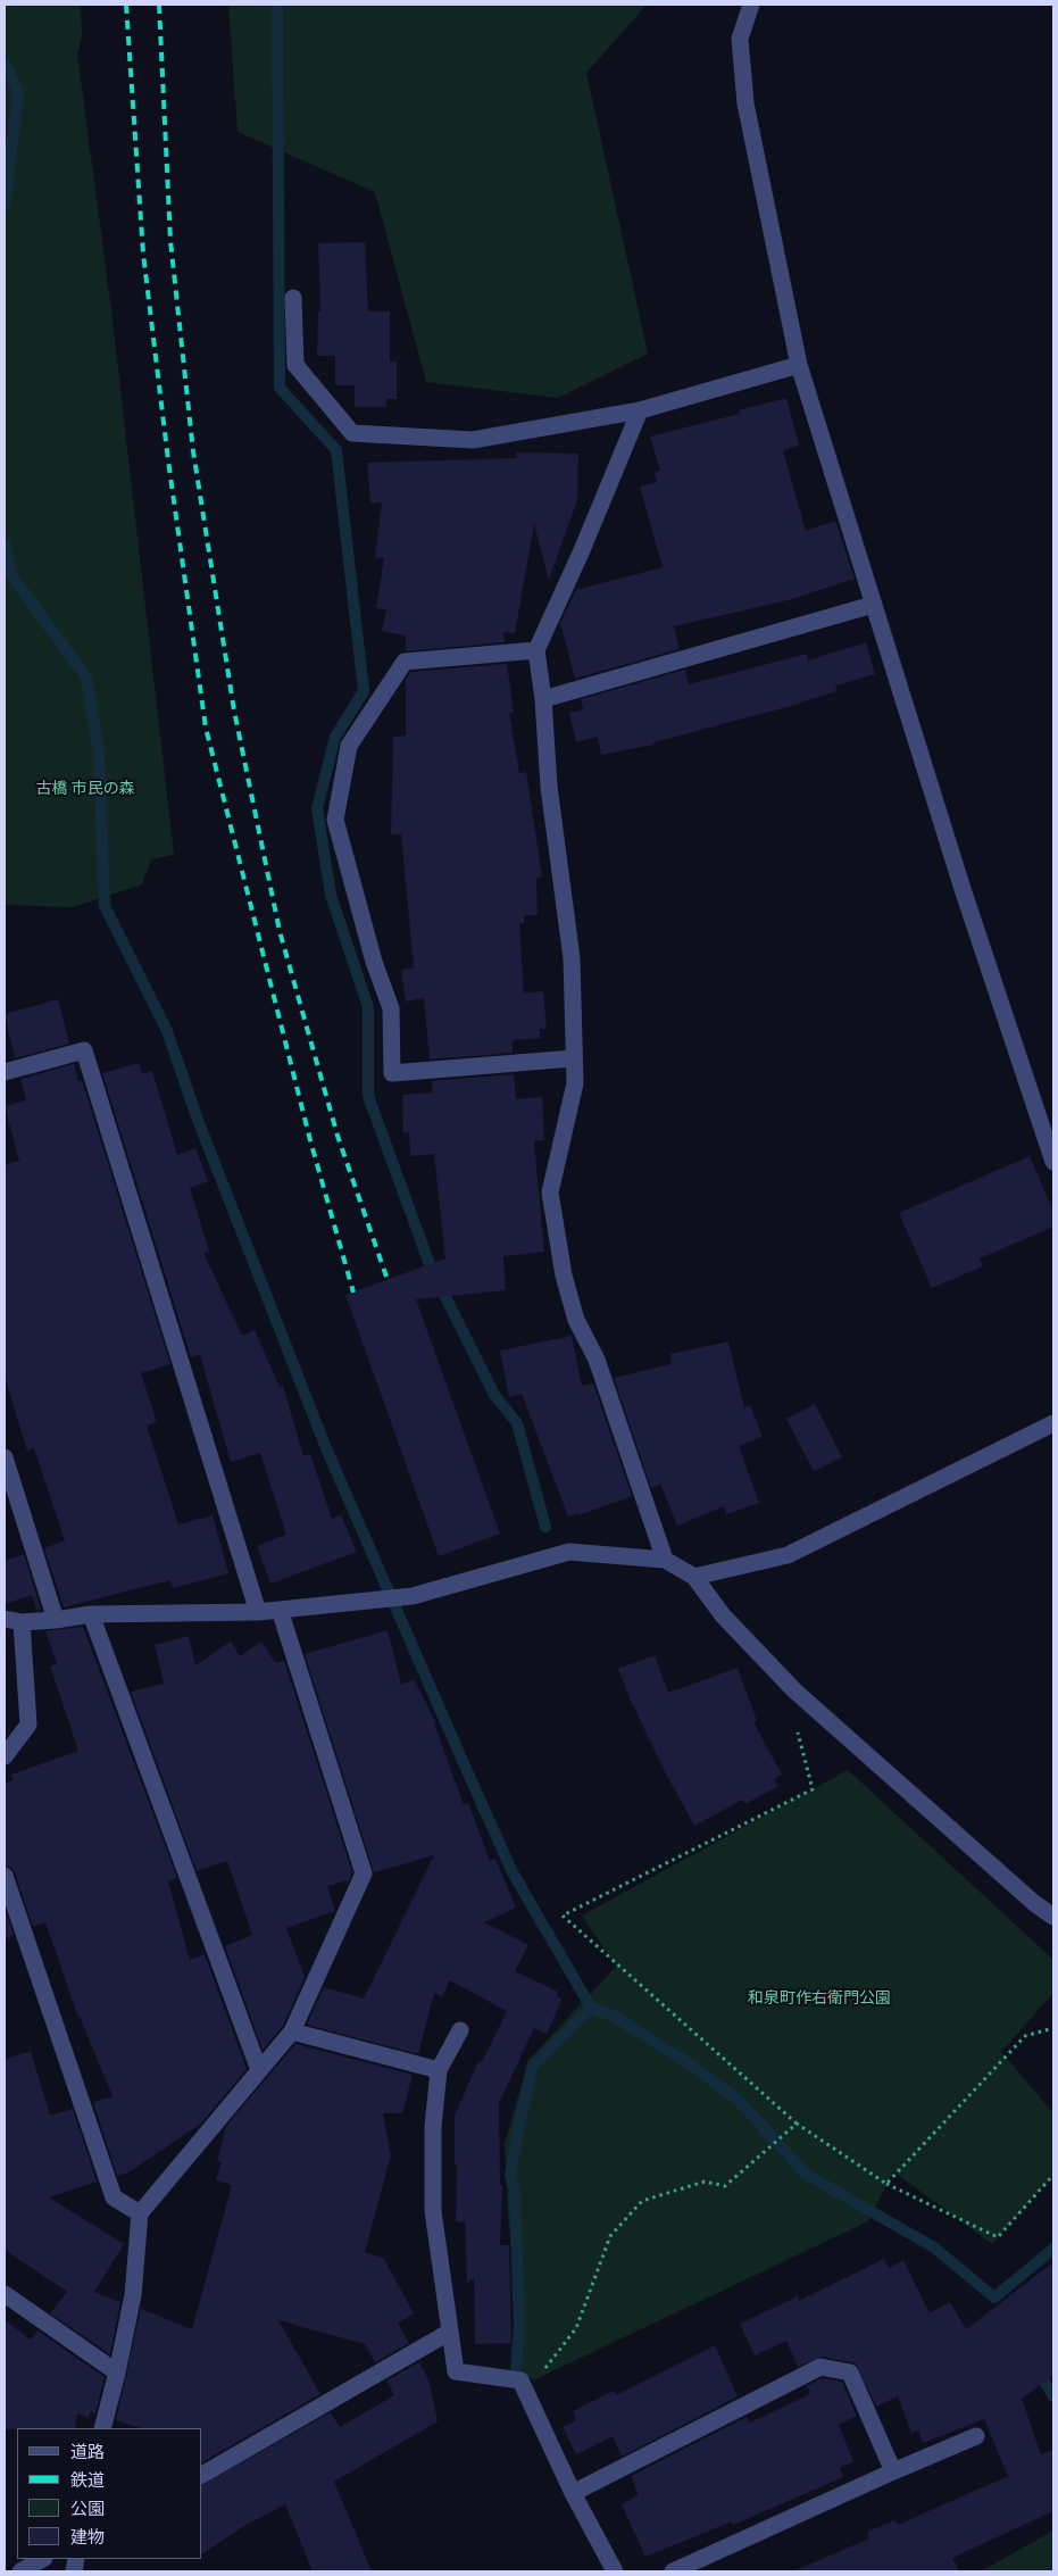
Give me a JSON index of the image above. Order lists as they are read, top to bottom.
{
  "parks": ["古橋 市民の森", "和泉町作右衛門公園"],
  "legend": [
    "道路",
    "鉄道",
    "公園",
    "建物"
  ]
}
